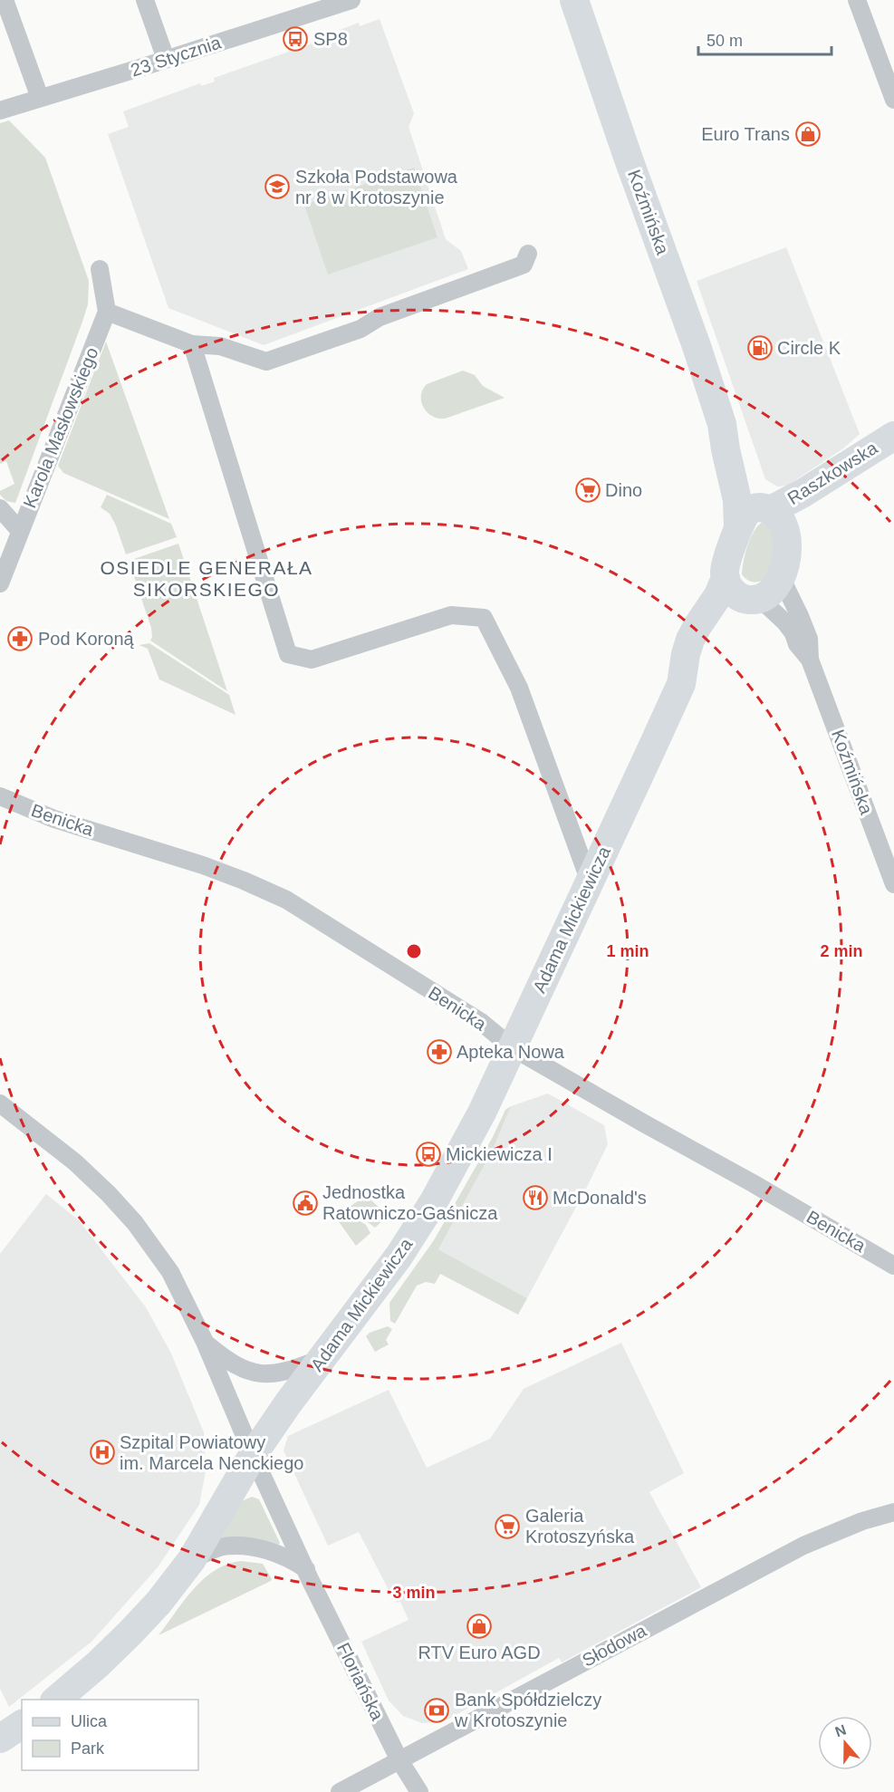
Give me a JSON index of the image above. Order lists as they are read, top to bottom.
{
  "streets": {
    "main road": ["Koźmińska", "Raszkowska", "Adama Mickiewicza"],
    "street": [
      "23 Stycznia",
      "Karola Masłowskiego",
      "Benicka",
      "Słodowa",
      "Floriańska"
    ]
  },
  "crossings": [
    ["Koźmińska", "Raszkowska"],
    ["Koźmińska", "Adama Mickiewicza"],
    ["Raszkowska", "Adama Mickiewicza"],
    ["Benicka", "Adama Mickiewicza"],
    ["Adama Mickiewicza", "Floriańska"],
    ["Słodowa", "Floriańska"]
  ],
  "districts": ["OSIEDLE GENERAŁA SIKORSKIEGO"],
  "places": {
    "bus stop": ["SP8", "Mickiewicza I"],
    "shop": ["Euro Trans", "RTV Euro AGD"],
    "school or university": ["Szkoła Podstawowa nr 8 w Krotoszynie"],
    "fuel station": ["Circle K"],
    "supermarket": ["Dino", "Galeria Krotoszyńska"],
    "pharmacy": ["Pod Koroną", "Apteka Nowa"],
    "restaurant": ["McDonald's"],
    "public building": ["Jednostka Ratowniczo-Gaśnicza"],
    "hospital": ["Szpital Powiatowy im. Marcela Nenckiego"],
    "bank": ["Bank Spółdzielczy w Krotoszynie"]
  },
  "legend": ["Ulica", "Park"],
  "scale_bar": "50 m",
  "north": "top",
  "rings": ["1 min", "2 min", "3 min"]
}
